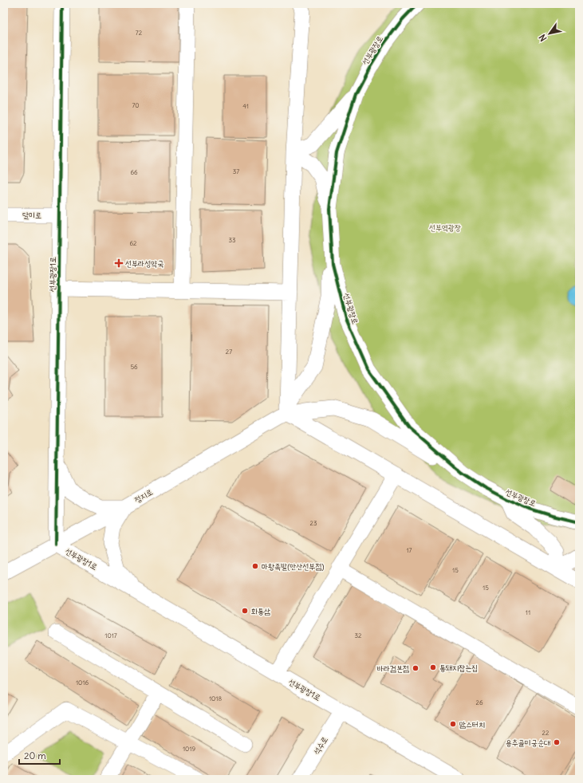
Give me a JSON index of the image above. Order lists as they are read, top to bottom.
{
  "streets": {
    "street": [
      "선부광장로",
      "달미로",
      "선부광장1로",
      "정지로",
      "석수로"
    ]
  },
  "crossings": [
    ["달미로", "선부광장1로"],
    ["선부광장1로", "정지로"],
    ["선부광장1로", "석수로"]
  ],
  "parks": ["선부역광장"],
  "places": {
    "health": ["선부라성약국"],
    "other": [
      "마왕족발(안산선부점)",
      "화통삼",
      "통돼지잡는집",
      "바라검본점",
      "맘스터치",
      "용추골미궁순대"
    ]
  },
  "house_numbers": [
    "72",
    "70",
    "41",
    "37",
    "66",
    "33",
    "62",
    "27",
    "56",
    "23",
    "17",
    "15",
    "15",
    "11",
    "1017",
    "32",
    "1016",
    "1018",
    "26",
    "22",
    "1019"
  ],
  "scale_bar": "20 m",
  "north": "bottom left"
}
